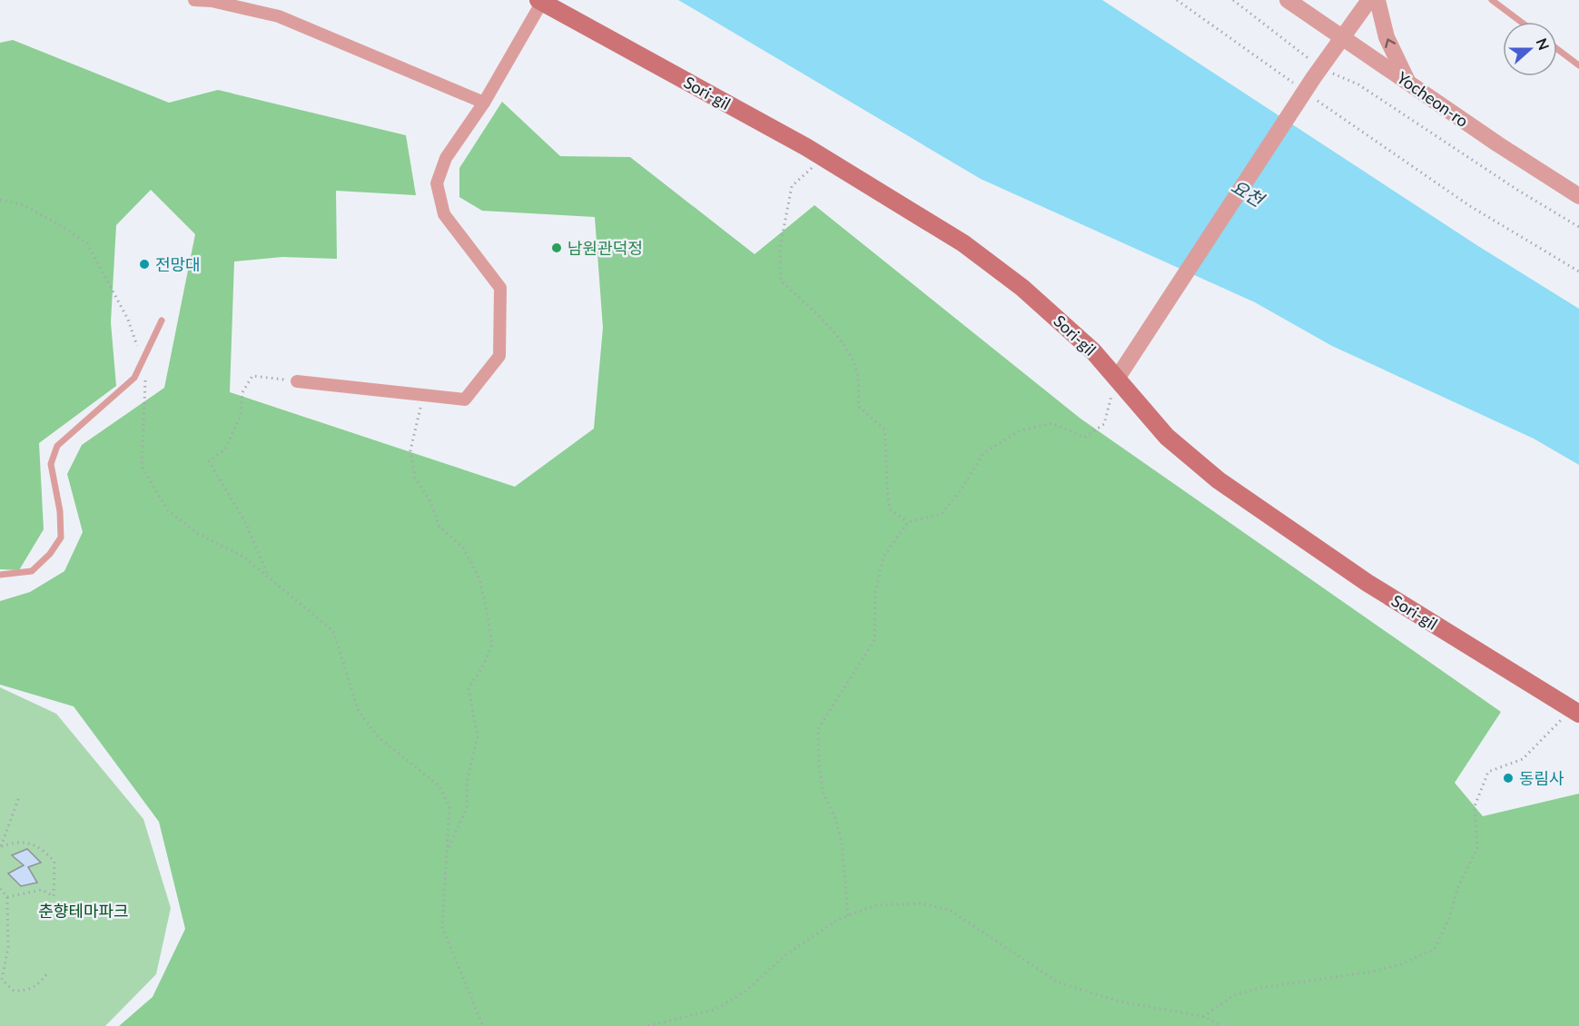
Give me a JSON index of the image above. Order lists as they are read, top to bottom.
{
  "streets": {
    "main road": ["Sori-gil"],
    "street": ["Yocheon-ro"]
  },
  "water": ["요천"],
  "parks": ["춘향테마파크"],
  "places": ["남원관덕정", "전망대", "동림사"],
  "north": "right"
}
